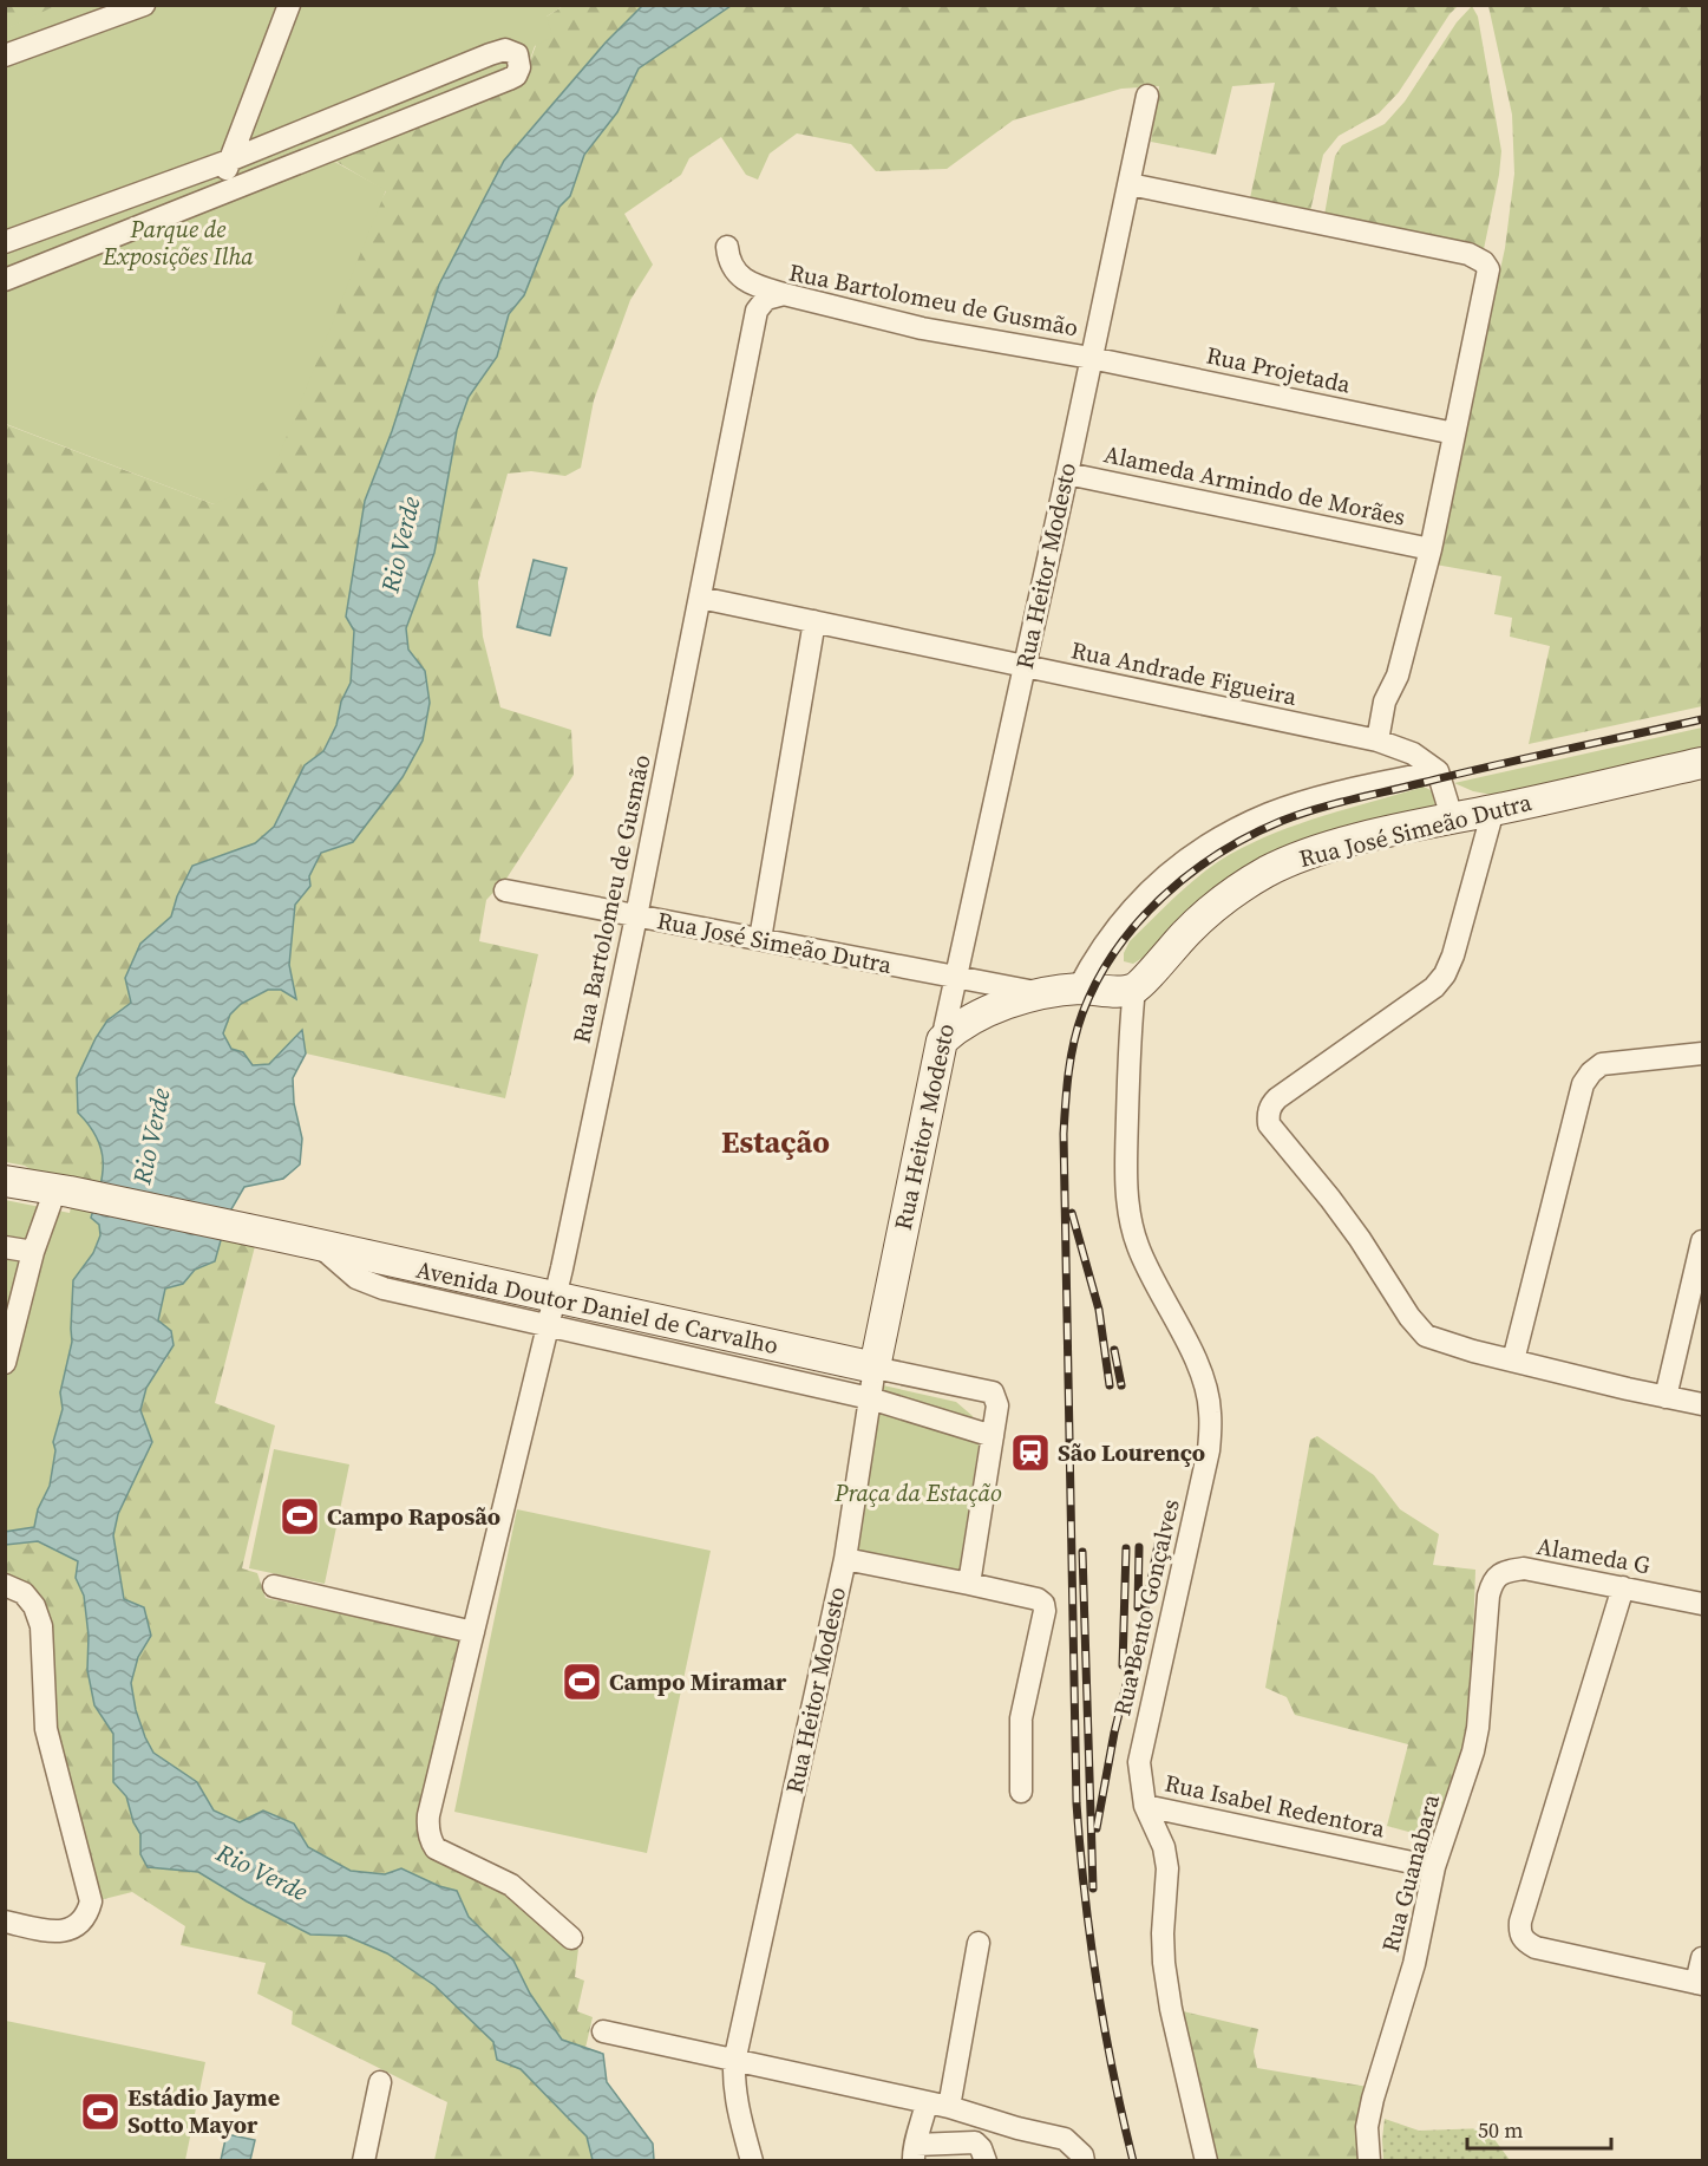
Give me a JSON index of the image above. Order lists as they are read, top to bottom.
{
  "streets": {
    "main road": ["Rua Heitor Modesto", "Rua José Simeão Dutra", "Avenida Doutor Daniel de Carvalho"],
    "street": [
      "Rua Bartolomeu de Gusmão",
      "Rua Projetada",
      "Alameda Armindo de Morães",
      "Rua Andrade Figueira",
      "Alameda G",
      "Rua Bento Gonçalves",
      "Rua Isabel Redentora",
      "Rua Guanabara"
    ]
  },
  "crossings": [
    ["Rua Bartolomeu de Gusmão", "Rua Projetada"],
    ["Rua Bartolomeu de Gusmão", "Rua Heitor Modesto"],
    ["Rua Bartolomeu de Gusmão", "Rua Andrade Figueira"],
    ["Rua Bartolomeu de Gusmão", "Rua José Simeão Dutra"],
    ["Rua Bartolomeu de Gusmão", "Avenida Doutor Daniel de Carvalho"],
    ["Rua Projetada", "Rua Heitor Modesto"],
    ["Alameda Armindo de Morães", "Rua Heitor Modesto"],
    ["Rua Heitor Modesto", "Rua Andrade Figueira"],
    ["Rua Heitor Modesto", "Rua José Simeão Dutra"],
    ["Rua Heitor Modesto", "Avenida Doutor Daniel de Carvalho"],
    ["Rua José Simeão Dutra", "Rua Bento Gonçalves"],
    ["Alameda G", "Rua Guanabara"],
    ["Rua Bento Gonçalves", "Rua Isabel Redentora"],
    ["Rua Isabel Redentora", "Rua Guanabara"]
  ],
  "districts": ["Estação"],
  "water": ["Rio Verde"],
  "parks": ["Parque de Exposições Ilha", "Praça da Estação"],
  "places": {
    "station": ["São Lourenço"],
    "sports": ["Campo Raposão", "Campo Miramar", "Estádio Jayme Sotto Mayor"]
  },
  "scale_bar": "50 m"
}
